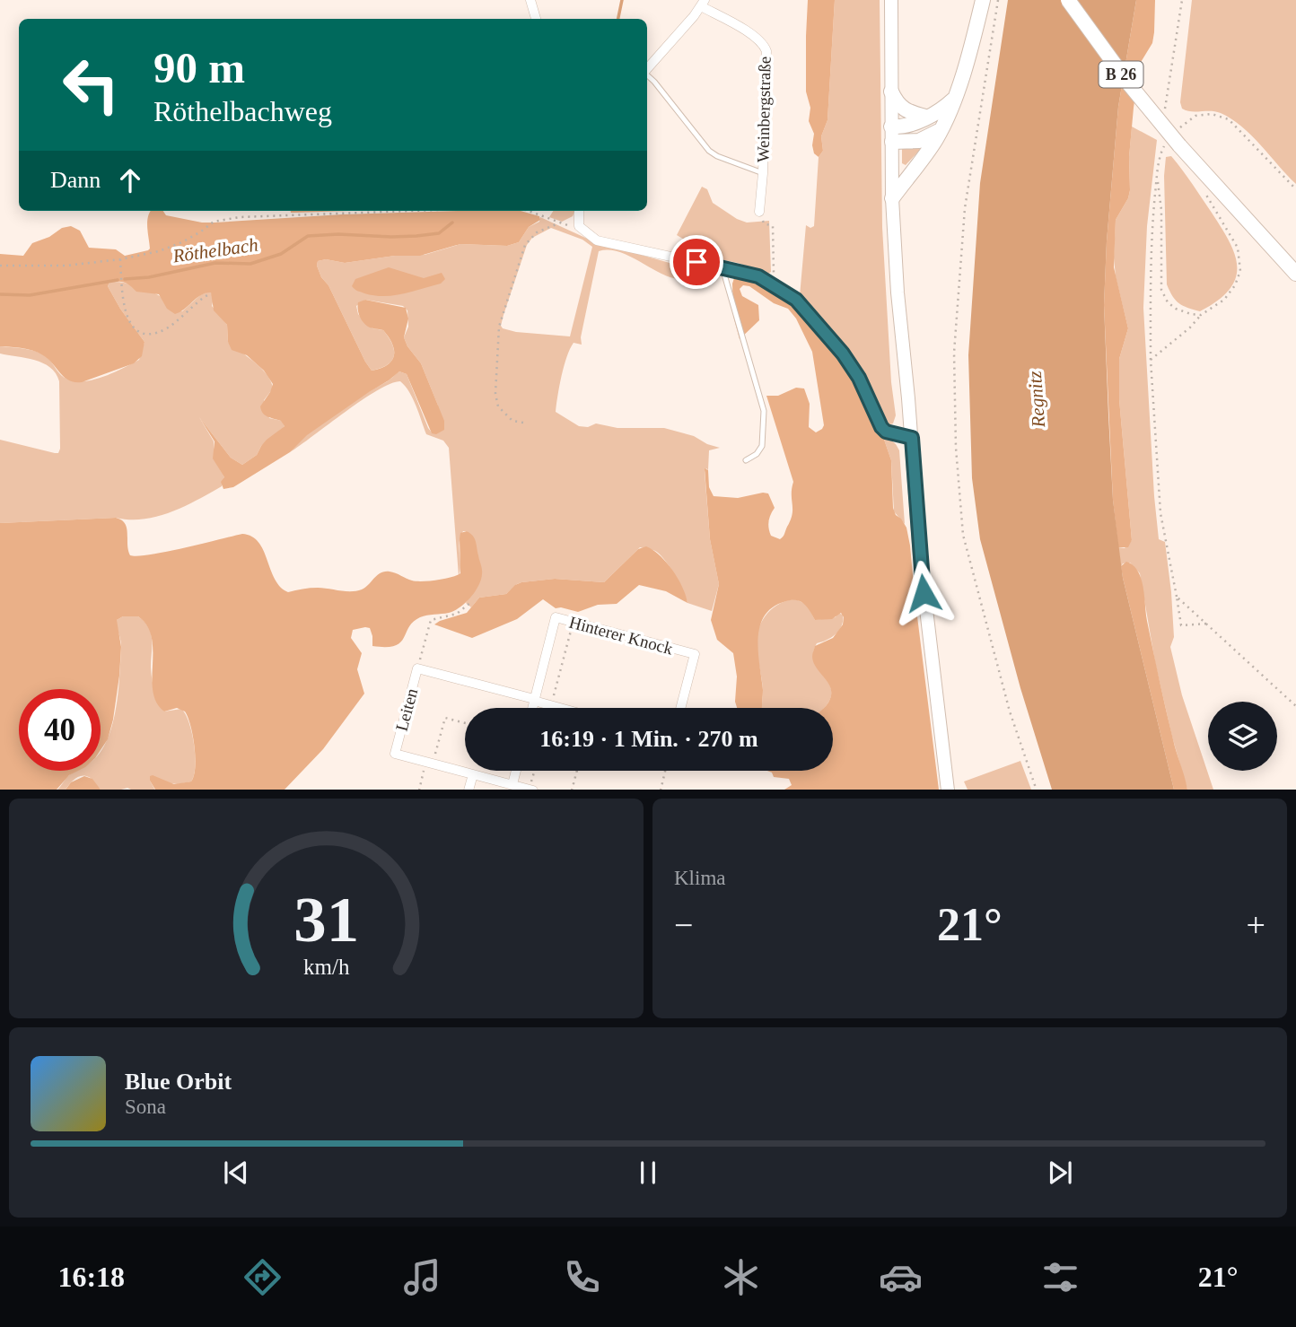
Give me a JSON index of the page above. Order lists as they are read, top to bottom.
{
  "streets": {
    "main road": ["B 26"],
    "street": ["Weinbergstraße", "Hinterer Knock", "Leiten"]
  },
  "crossings": [
    ["Hinterer Knock", "Leiten"]
  ],
  "water": ["Röthelbach", "Regnitz"],
  "page": {
    "turn": ["90 m", "Röthelbachweg"],
    "then": "Dann",
    "limit": "40",
    "trip": "16:19 · 1 Min. · 270 m",
    "tile": "Klima",
    "heat": ["−", "21°", "+"],
    "song": ["Blue Orbit", "Sona"],
    "tabs": ["16:18", "21°"],
    "gauge": ["31", "km/h"]
  }
}
